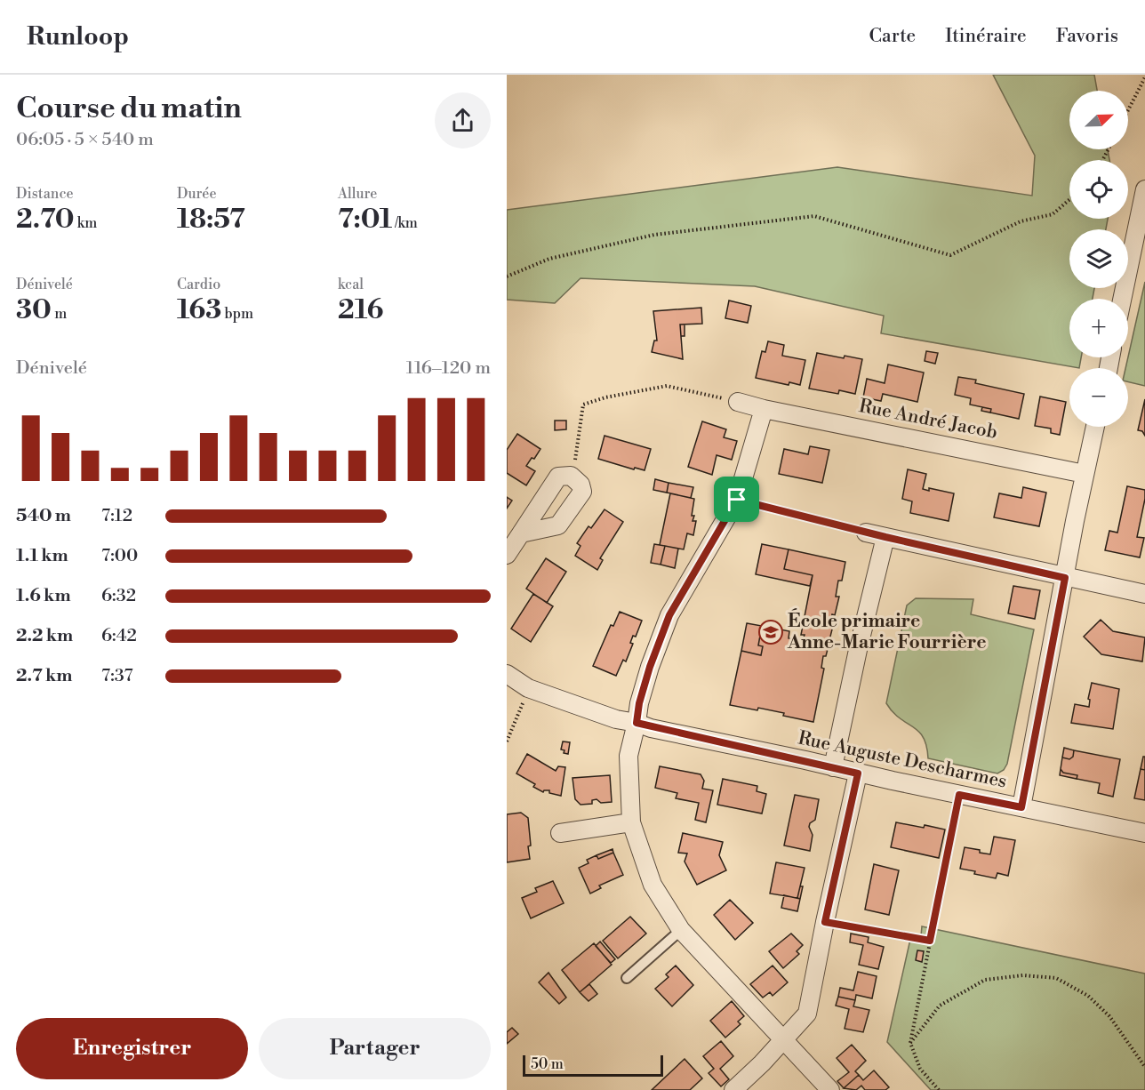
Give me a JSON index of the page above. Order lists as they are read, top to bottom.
{
  "streets": {
    "street": ["Rue André Jacob", "Rue Auguste Descharmes"]
  },
  "crossings": [
    ["Rue André Jacob", "Rue Auguste Descharmes"]
  ],
  "places": {
    "school or university": ["École primaire Anne-Marie Fourrière"]
  },
  "scale_bar": "50 m",
  "north": "top right",
  "page": {
    "header": "Runloop",
    "nav": ["Carte", "Itinéraire", "Favoris"],
    "heading": ["Course du matin", "06:05 · 5 × 540 m"],
    "map_buttons": ["+", "−"],
    "stats": [
      ["Distance", "2.70 km"],
      ["Durée", "18:57"],
      ["Allure", "7:01 /km"],
      ["Dénivelé", "30 m"],
      ["Cardio", "163 bpm"],
      ["kcal", "216"]
    ],
    "chart": ["Dénivelé", "116–120 m"],
    "list": [
      {
        "name": "540 m",
        "note": "7:12"
      },
      {
        "name": "1.1 km",
        "note": "7:00"
      },
      {
        "name": "1.6 km",
        "note": "6:32"
      },
      {
        "name": "2.2 km",
        "note": "6:42"
      },
      {
        "name": "2.7 km",
        "note": "7:37"
      }
    ],
    "buttons": ["Enregistrer", "Partager"],
    "scale": "50 m"
  }
}
